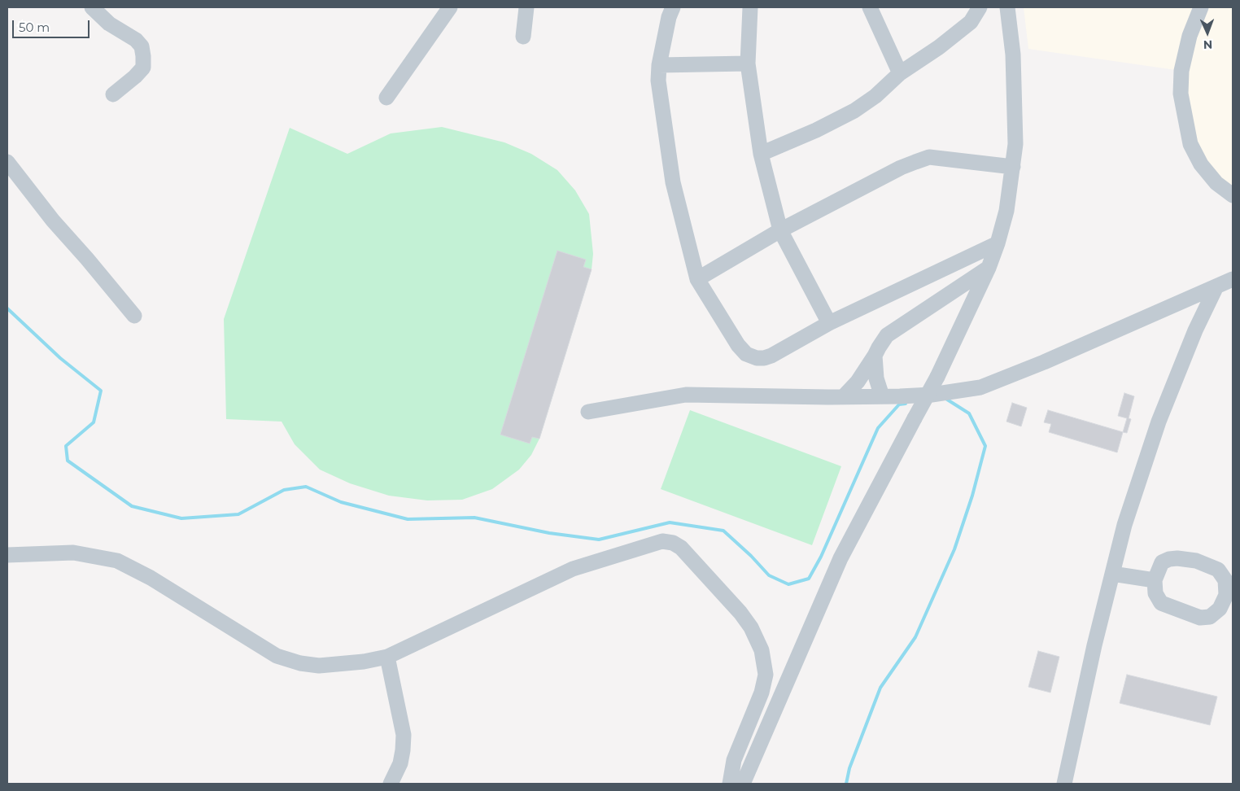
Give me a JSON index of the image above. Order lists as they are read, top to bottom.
{
  "scale_bar": "50 m",
  "north": "bottom"
}
